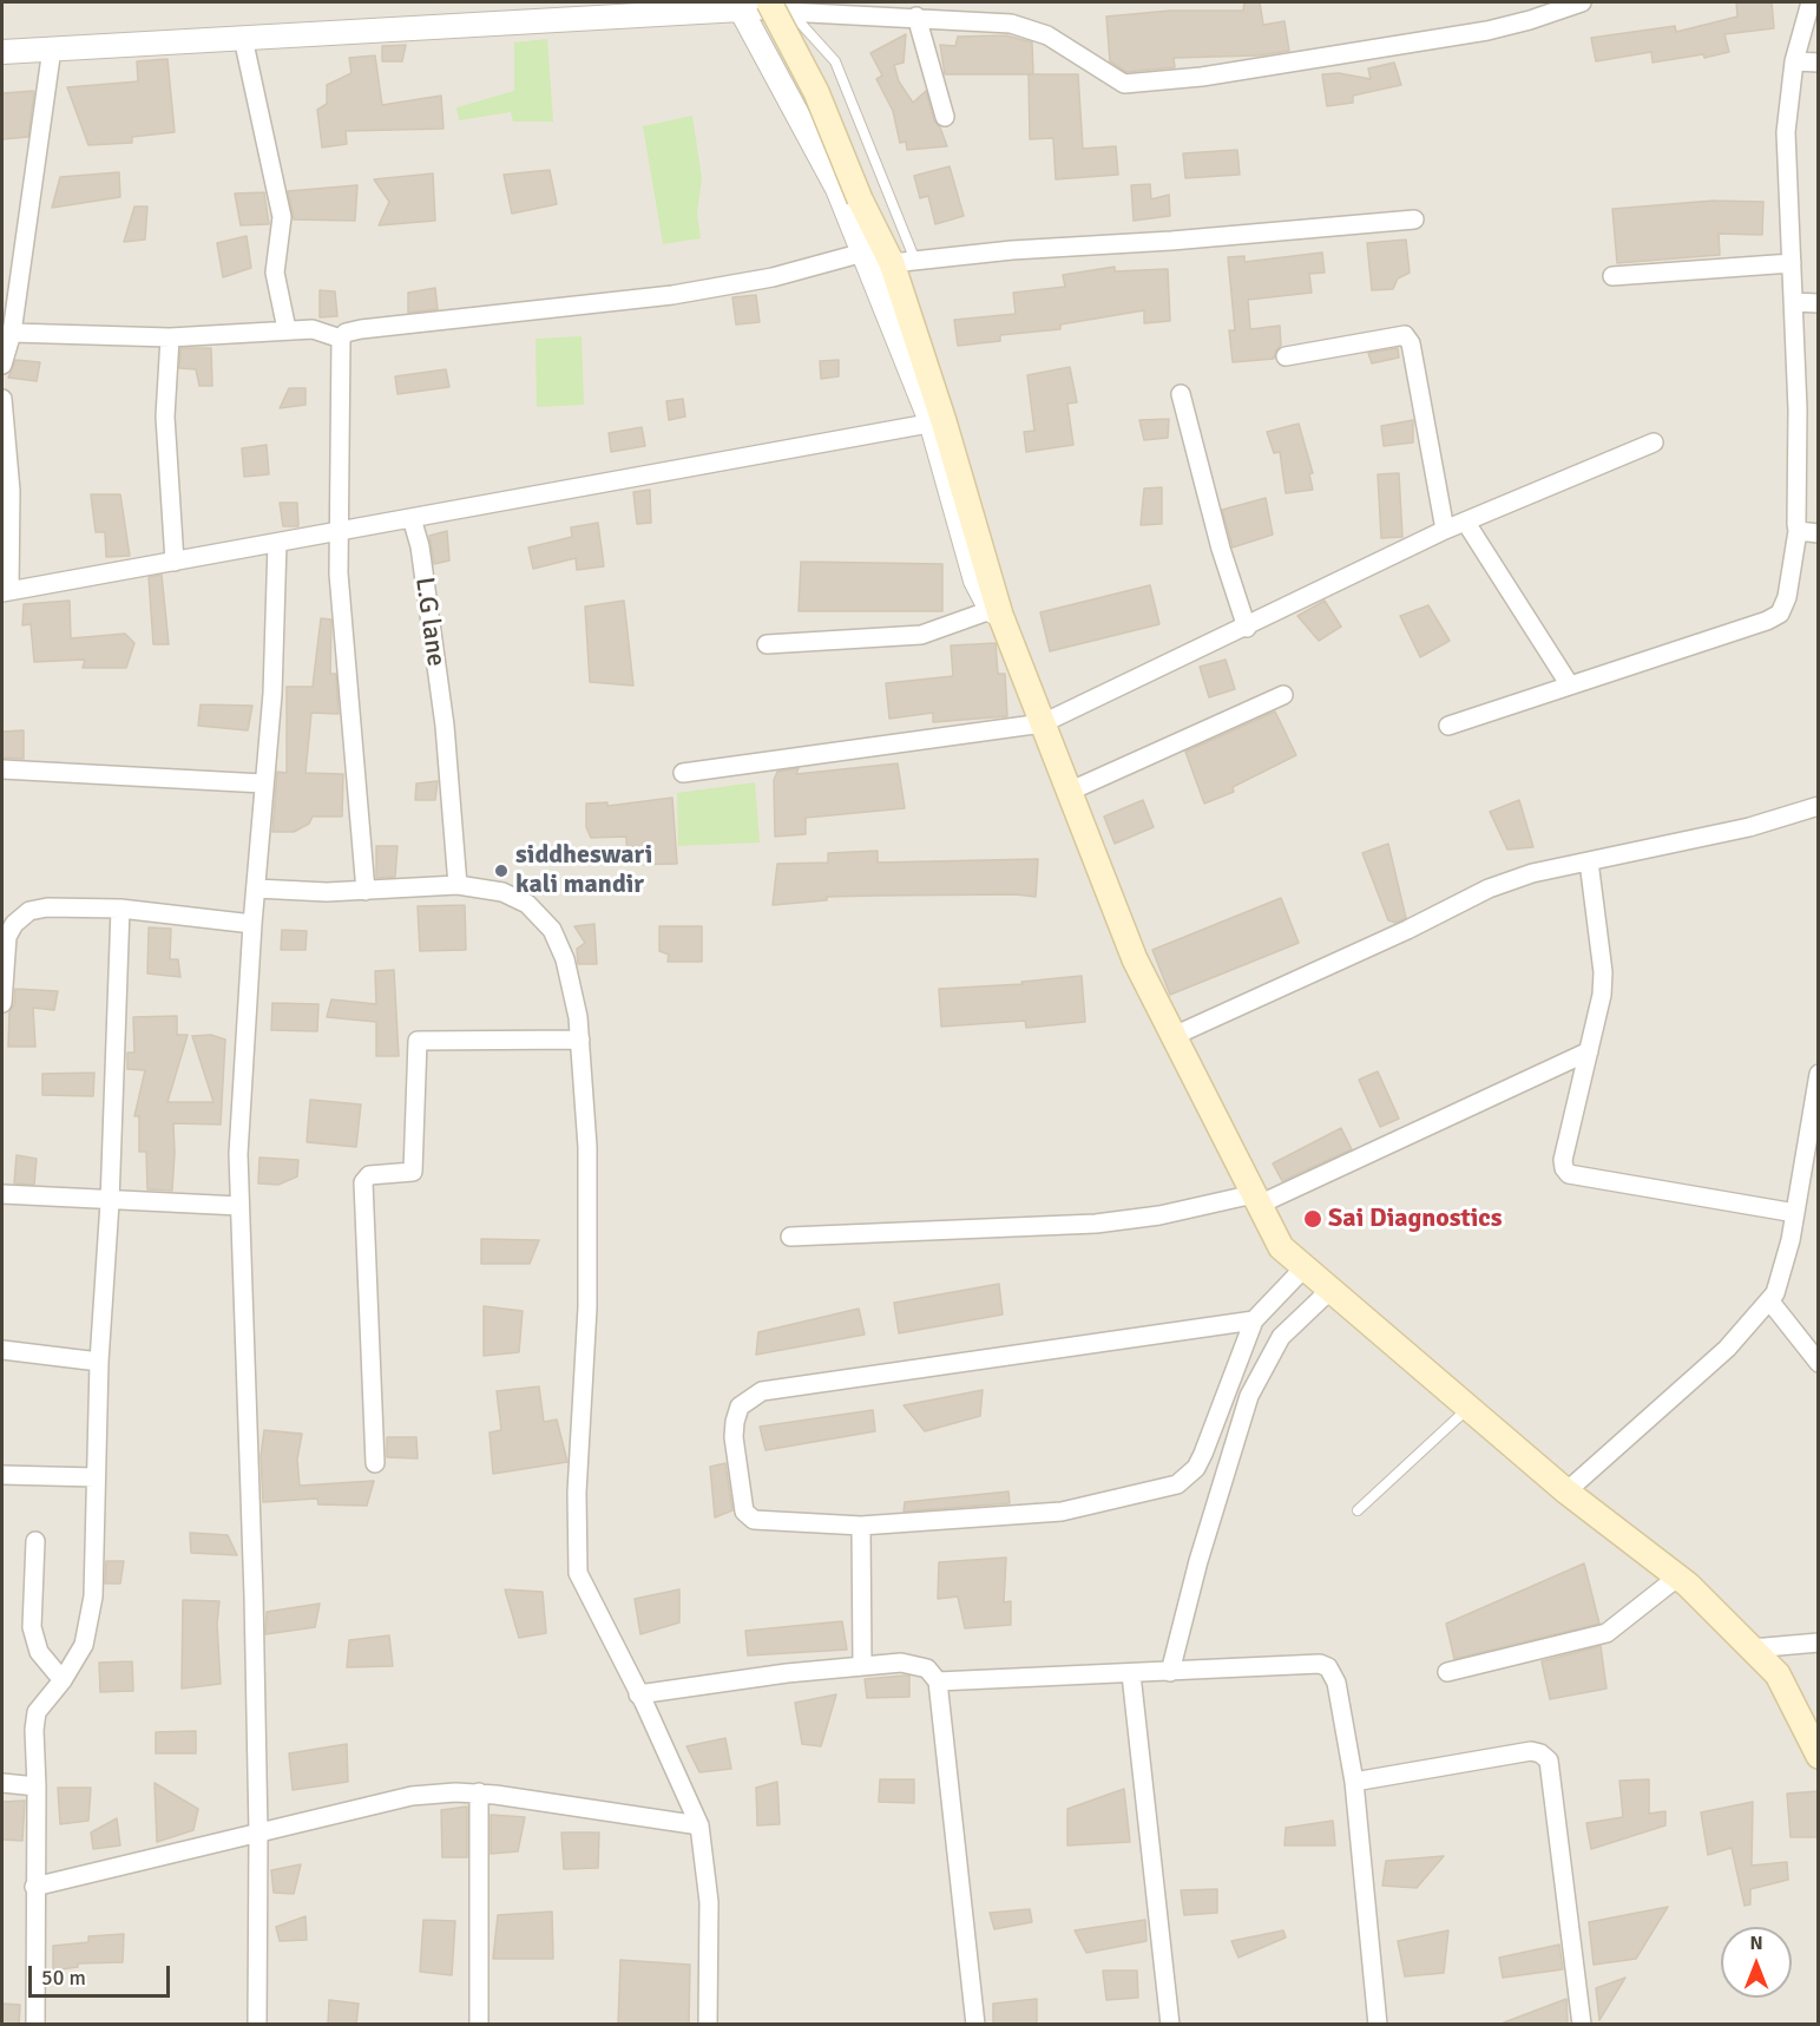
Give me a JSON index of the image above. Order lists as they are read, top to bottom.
{
  "streets": {
    "street": ["L.G lane"]
  },
  "places": ["siddheswari kali mandir", "Sai Diagnostics"],
  "scale_bar": "50 m",
  "north": "top"
}
